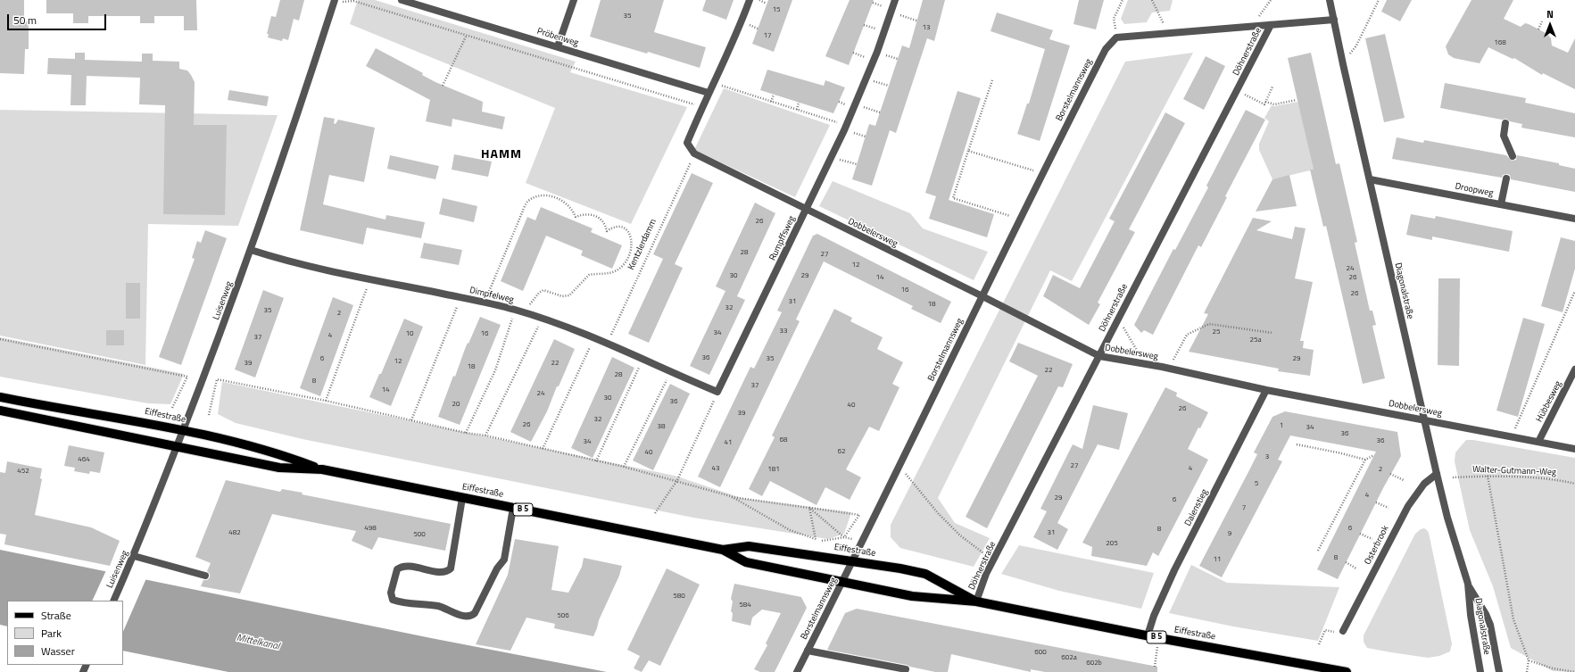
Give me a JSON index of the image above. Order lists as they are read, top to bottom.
{
  "streets": {
    "main road": ["Eiffestraße", "B 5"],
    "street": [
      "Pröbenweg",
      "Döhnerstraße",
      "Borstelmannsweg",
      "Droopweg",
      "Dobbelersweg",
      "Rumpffsweg",
      "Diagonalstraße",
      "Dimpfelweg",
      "Luisenweg",
      "Hübbesweg",
      "Dalenstieg",
      "Osterbrook"
    ],
    "path": ["Kentzlerdamm", "Walter-Gutmann-Weg"]
  },
  "crossings": [
    ["Döhnerstraße", "Dobbelersweg"],
    ["Döhnerstraße", "Eiffestraße"],
    ["Borstelmannsweg", "Dobbelersweg"],
    ["Borstelmannsweg", "Eiffestraße"],
    ["Droopweg", "Diagonalstraße"],
    ["Dobbelersweg", "Rumpffsweg"],
    ["Dobbelersweg", "Kentzlerdamm"],
    ["Dobbelersweg", "Diagonalstraße"],
    ["Dobbelersweg", "Hübbesweg"],
    ["Dobbelersweg", "Dalenstieg"],
    ["Rumpffsweg", "Dimpfelweg"],
    ["Kentzlerdamm", "Dimpfelweg"],
    ["Diagonalstraße", "Osterbrook"],
    ["Dimpfelweg", "Luisenweg"],
    ["Luisenweg", "Eiffestraße"],
    ["Eiffestraße", "Dalenstieg"]
  ],
  "districts": ["HAMM"],
  "water": ["Mittelkanal"],
  "house_numbers": [
    "15",
    "35",
    "13",
    "17",
    "168",
    "26",
    "28",
    "27",
    "12",
    "24",
    "30",
    "29",
    "14",
    "26",
    "16",
    "26",
    "31",
    "18",
    "32",
    "35",
    "2",
    "33",
    "25",
    "34",
    "10",
    "16",
    "4",
    "37",
    "25a",
    "36",
    "6",
    "35",
    "29",
    "12",
    "39",
    "22",
    "18",
    "22",
    "28",
    "8",
    "37",
    "14",
    "24",
    "30",
    "36",
    "20",
    "40",
    "26",
    "39",
    "32",
    "26",
    "1",
    "38",
    "34",
    "36",
    "68",
    "36",
    "34",
    "41",
    "62",
    "40",
    "3",
    "464",
    "27",
    "43",
    "4",
    "181",
    "2",
    "452",
    "5",
    "4",
    "29",
    "6",
    "7",
    "498",
    "6",
    "8",
    "482",
    "31",
    "9",
    "500",
    "205",
    "8",
    "11",
    "580",
    "584",
    "506",
    "600",
    "602a",
    "602b"
  ],
  "legend": ["Straße", "Park", "Wasser"],
  "scale_bar": "50 m",
  "north": "top"
}
